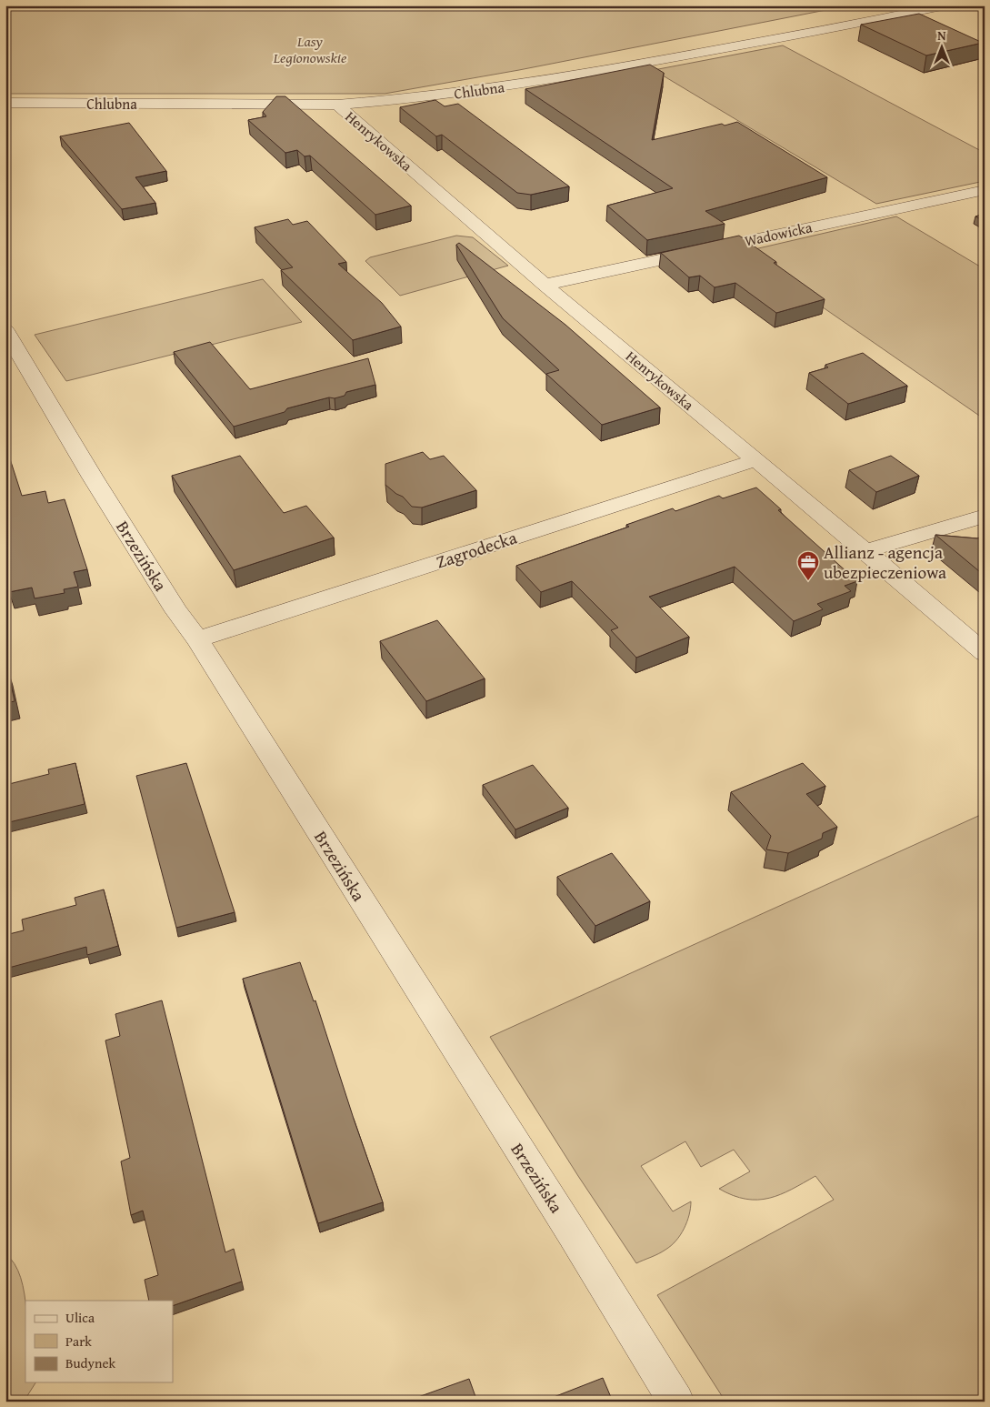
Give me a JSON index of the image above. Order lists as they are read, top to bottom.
{
  "streets": {
    "street": [
      "Chlubna",
      "Henrykowska",
      "Wadowicka",
      "Zagrodecka",
      "Brzezińska"
    ]
  },
  "crossings": [
    ["Chlubna", "Henrykowska"],
    ["Henrykowska", "Wadowicka"],
    ["Henrykowska", "Zagrodecka"],
    ["Zagrodecka", "Brzezińska"]
  ],
  "parks": ["Lasy Legionowskie"],
  "places": {
    "office": ["Allianz - agencja ubezpieczeniowa"]
  },
  "legend": ["Ulica", "Park", "Budynek"],
  "north": "top"
}
